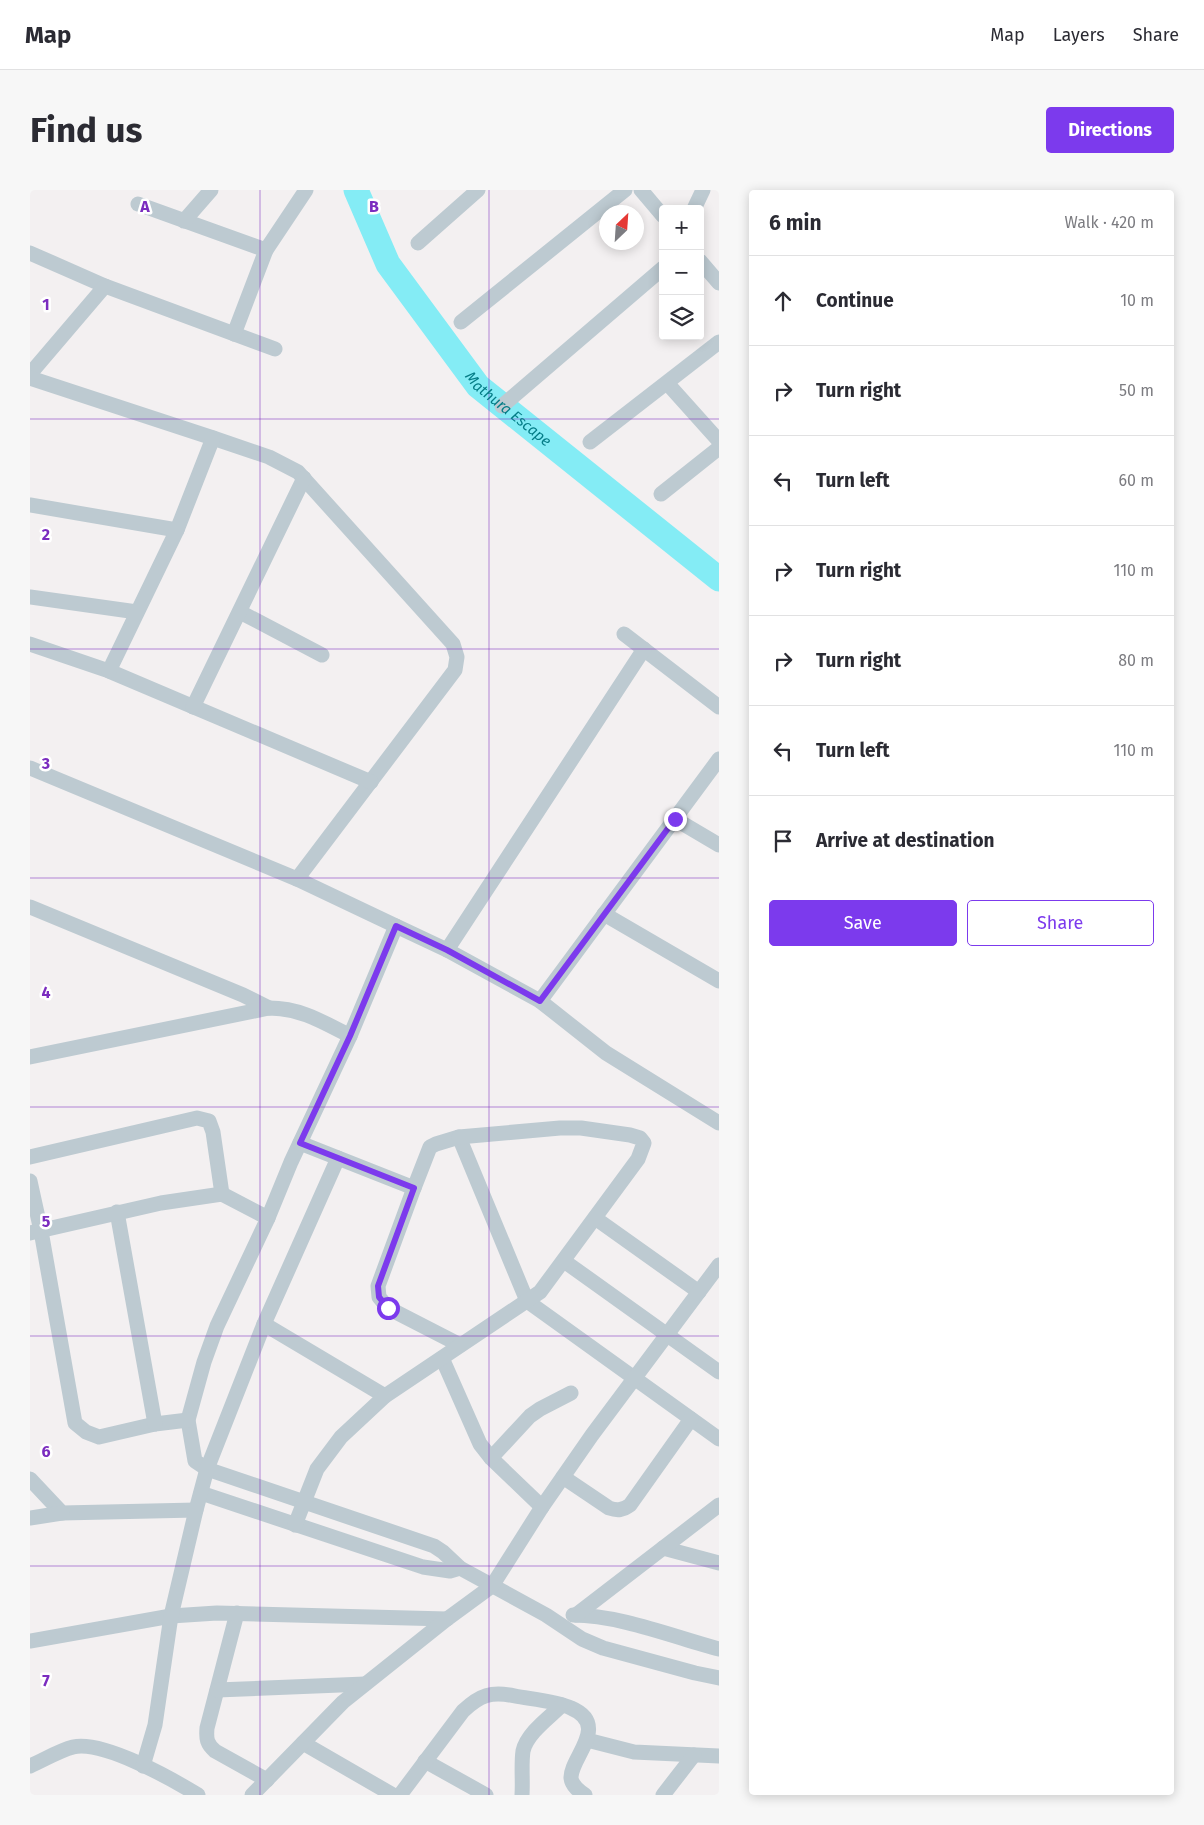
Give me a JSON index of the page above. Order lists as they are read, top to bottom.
{
  "water": ["Mathura Escape"],
  "north": "top right",
  "page": {
    "header": "Map",
    "nav": ["Map", "Layers", "Share"],
    "buttons": [
      "Directions",
      ["Save", "Share"]
    ],
    "title": "Find us",
    "heading": ["6 min", "Walk · 420 m"],
    "map_buttons": ["+", "−"],
    "list": [
      ["Continue", "10 m"],
      ["Turn right", "50 m"],
      ["Turn left", "60 m"],
      ["Turn right", "110 m"],
      ["Turn right", "80 m"],
      ["Turn left", "110 m"],
      "Arrive at destination"
    ]
  },
  "grid": {
    "columns": ["A", "B"],
    "rows": [
      "1",
      "2",
      "3",
      "4",
      "5",
      "6",
      "7"
    ]
  }
}
